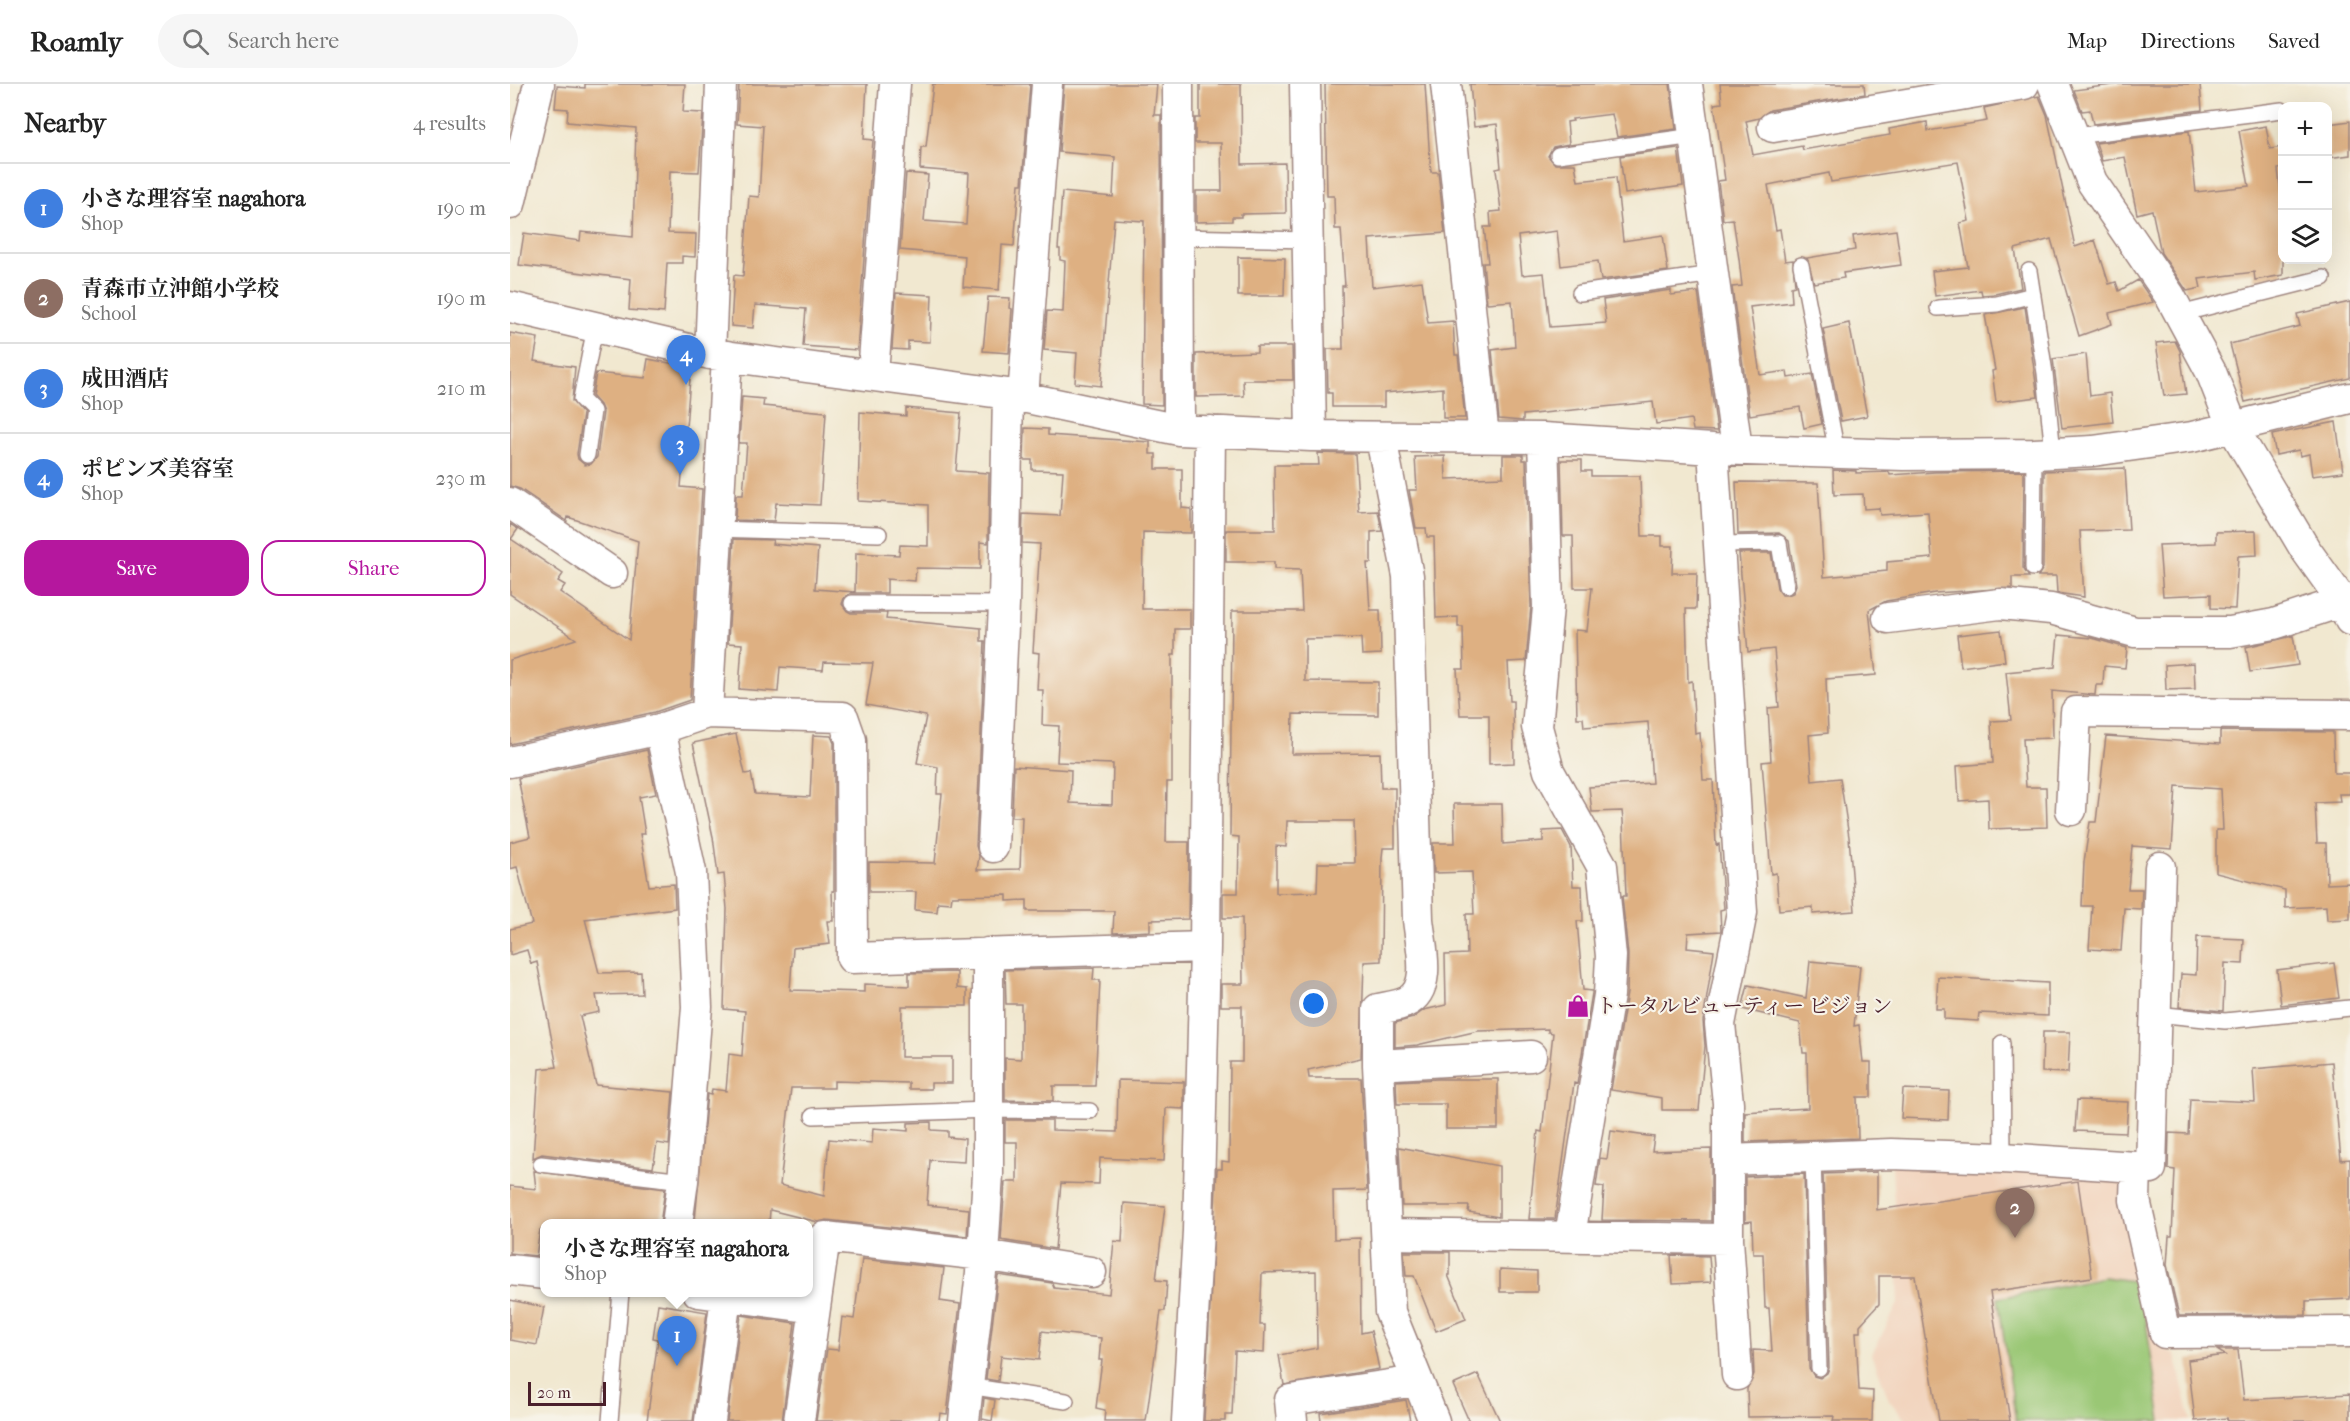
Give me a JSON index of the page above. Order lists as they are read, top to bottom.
{
  "places": {
    "shop": ["トータルビューティー ビジョン"]
  },
  "scale_bar": "20 m",
  "page": {
    "header": "Roamly",
    "search": "Search here",
    "nav": ["Map", "Directions", "Saved"],
    "heading": ["Nearby", "4 results"],
    "map_buttons": ["+", "−"],
    "list": [
      {
        "mark": "1",
        "name": "小さな理容室 nagahora",
        "note": "Shop",
        "value": "190 m"
      },
      {
        "mark": "2",
        "name": "青森市立沖館小学校",
        "note": "School",
        "value": "190 m"
      },
      {
        "mark": "3",
        "name": "成田酒店",
        "note": "Shop",
        "value": "210 m"
      },
      {
        "mark": "4",
        "name": "ポピンズ美容室",
        "note": "Shop",
        "value": "230 m"
      }
    ],
    "pins": [
      "4",
      "3",
      "2",
      "1"
    ],
    "buttons": ["Save", "Share"],
    "popup": ["小さな理容室 nagahora", "Shop"],
    "scale": "20 m"
  }
}
